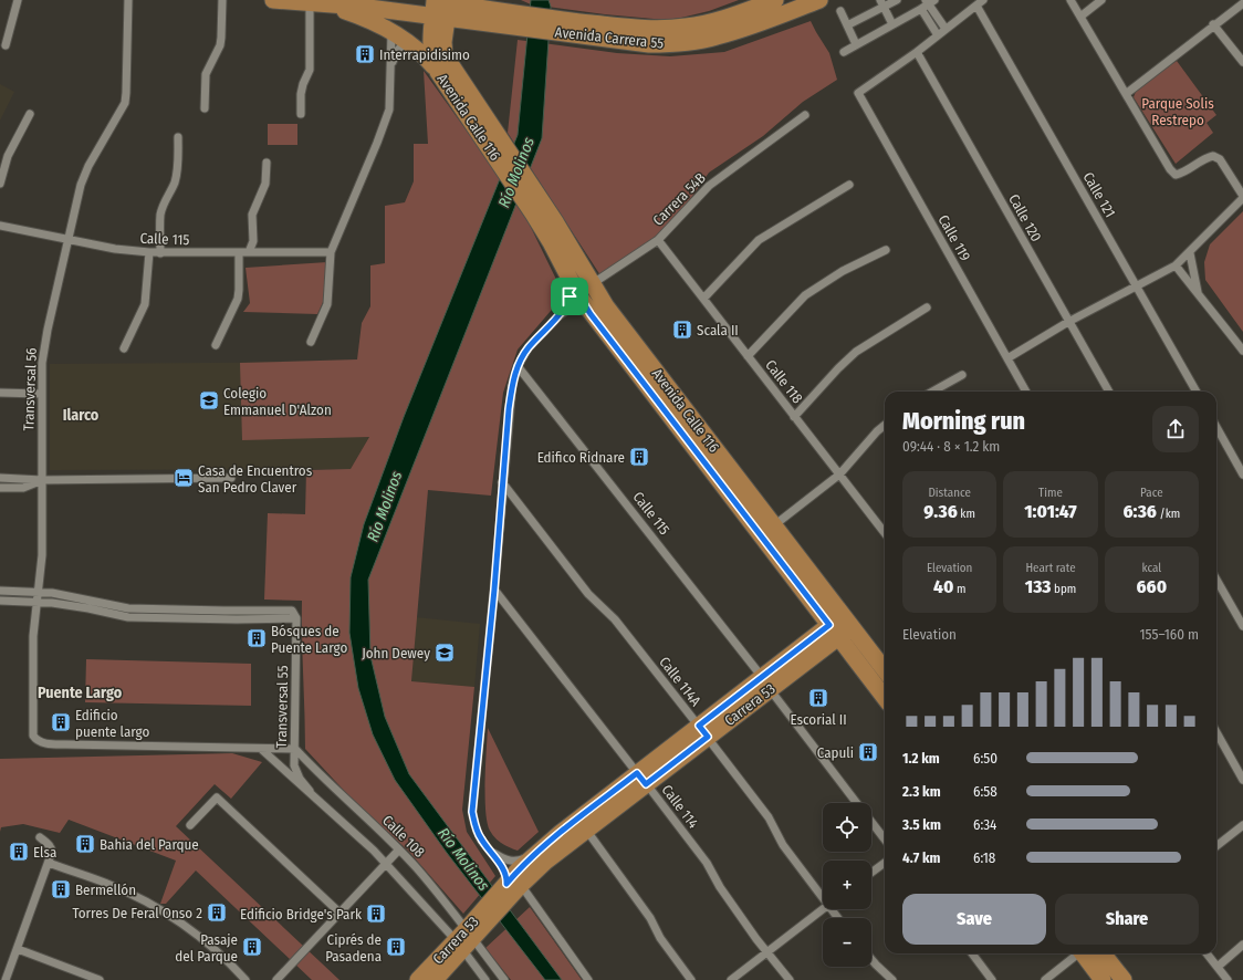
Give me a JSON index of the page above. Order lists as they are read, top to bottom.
{
  "streets": {
    "main road": ["Avenida Carrera 55", "Avenida Calle 116", "Carrera 53"],
    "street": [
      "Calle 121",
      "Carrera 54B",
      "Calle 120",
      "Calle 119",
      "Calle 115",
      "Calle 118",
      "Transversal 56",
      "Calle 114A",
      "Transversal 55",
      "Calle 114",
      "Calle 108"
    ]
  },
  "crossings": [
    ["Avenida Carrera 55", "Avenida Calle 116"],
    ["Avenida Calle 116", "Carrera 54B"],
    ["Avenida Calle 116", "Carrera 53"],
    ["Carrera 54B", "Calle 118"],
    ["Calle 120", "Calle 119"],
    ["Calle 115", "Transversal 56"],
    ["Calle 115", "Carrera 53"],
    ["Transversal 56", "Calle 108"],
    ["Calle 114A", "Carrera 53"],
    ["Carrera 53", "Calle 114"],
    ["Carrera 53", "Calle 108"],
    ["Transversal 55", "Calle 108"]
  ],
  "districts": ["Ilarco", "Puente Largo"],
  "water": ["Río Molinos"],
  "parks": ["Parque Solis Restrepo"],
  "places": {
    "building": [
      "Interrapidisimo",
      "Scala II",
      "Edifico Ridnare",
      "Bósques de Puente Largo",
      "Escorial II",
      "Edificio puente largo",
      "Capuli",
      "Bahia del Parque",
      "Elsa",
      "Bermellón",
      "Torres De Feral Onso 2",
      "Edificio Bridge's Park",
      "Pasaje del Parque",
      "Ciprés de Pasadena"
    ],
    "school or university": ["Colegio Emmanuel D'Alzon", "John Dewey"],
    "hotel": ["Casa de Encuentros San Pedro Claver"]
  },
  "page": {
    "heading": ["Morning run", "09:44 · 8 × 1.2 km"],
    "stats": [
      ["Distance", "9.36 km"],
      ["Time", "1:01:47"],
      ["Pace", "6:36 /km"],
      ["Elevation", "40 m"],
      ["Heart rate", "133 bpm"],
      ["kcal", "660"]
    ],
    "chart": ["Elevation", "155–160 m"],
    "list": [
      {
        "name": "1.2 km",
        "note": "6:50"
      },
      {
        "name": "2.3 km",
        "note": "6:58"
      },
      {
        "name": "3.5 km",
        "note": "6:34"
      },
      {
        "name": "4.7 km",
        "note": "6:18"
      }
    ],
    "map_buttons": ["+", "−"],
    "buttons": ["Save", "Share"]
  }
}
